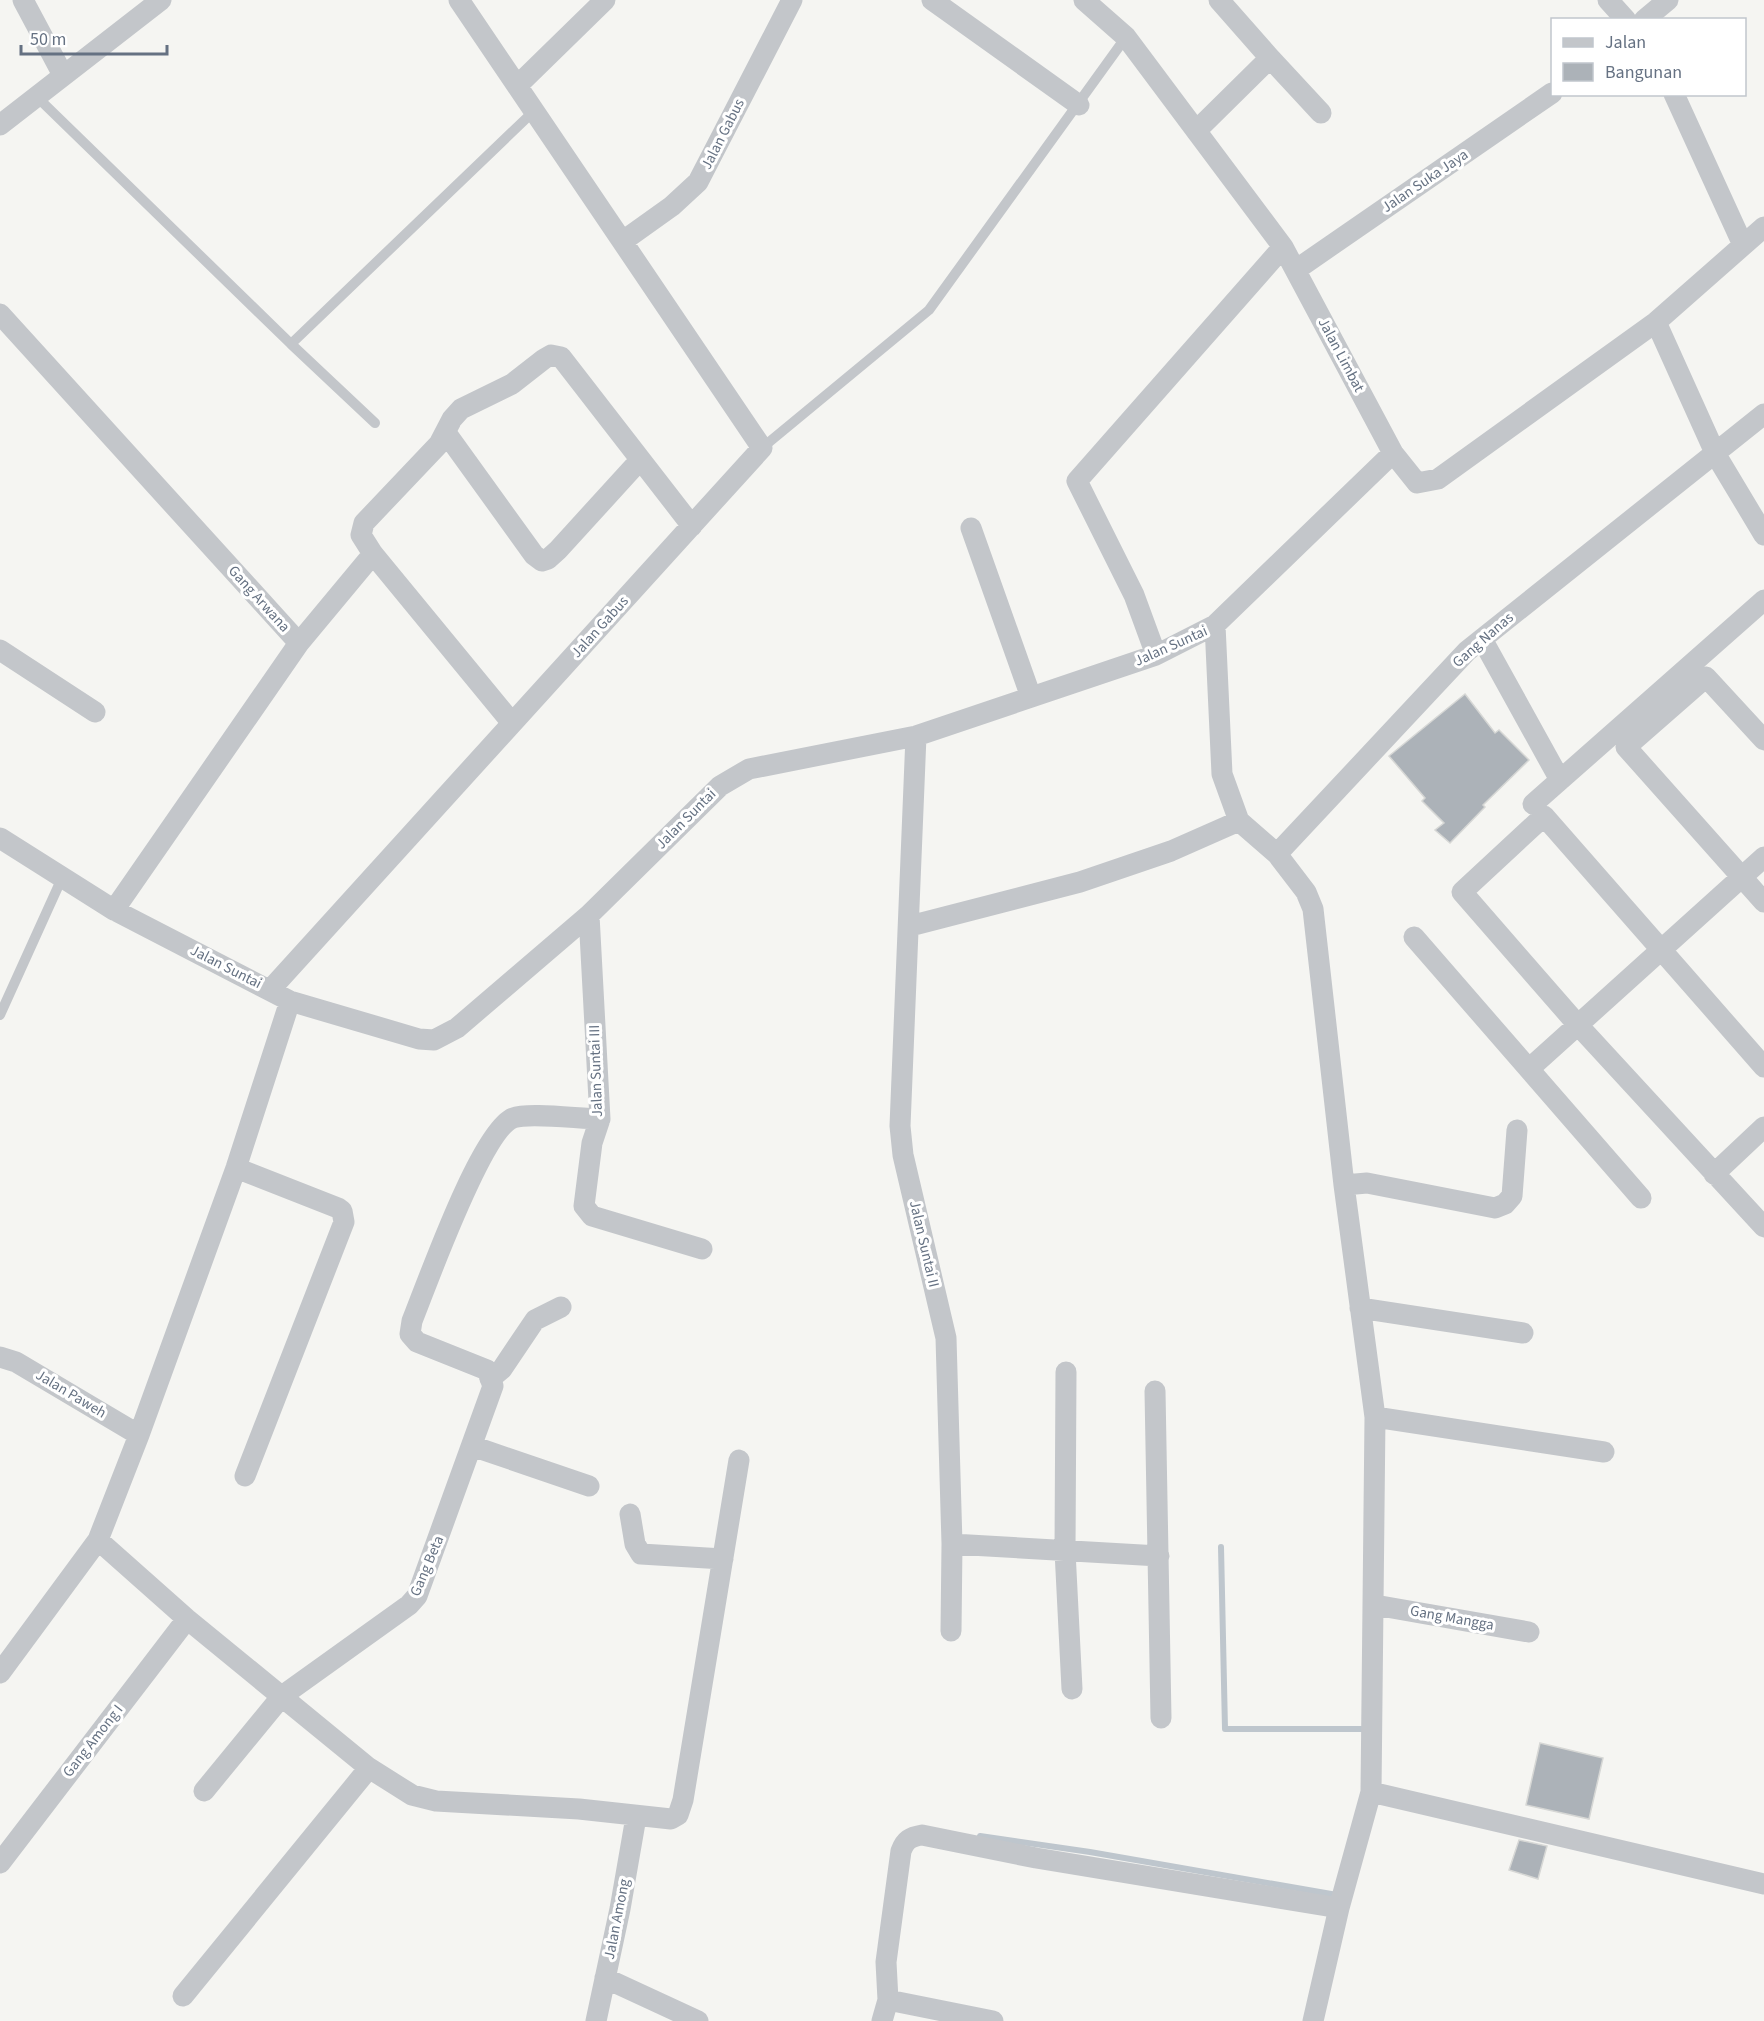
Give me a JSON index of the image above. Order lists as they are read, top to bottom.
{
  "streets": {
    "street": [
      "Jalan Gabus",
      "Jalan Suka Jaya",
      "Jalan Limbat",
      "Gang Arwana",
      "Gang Nanas",
      "Jalan Suntai",
      "Jalan Suntai III",
      "Jalan Suntai II",
      "Jalan Paweh",
      "Gang Beta",
      "Gang Mangga",
      "Gang Among I",
      "Jalan Among"
    ]
  },
  "crossings": [
    ["Jalan Gabus", "Jalan Suntai"],
    ["Jalan Suka Jaya", "Jalan Limbat"],
    ["Jalan Limbat", "Jalan Suntai"],
    ["Gang Arwana", "Jalan Suntai"],
    ["Jalan Suntai", "Jalan Suntai III"],
    ["Jalan Suntai", "Jalan Suntai II"]
  ],
  "legend": ["Jalan", "Bangunan"],
  "scale_bar": "50 m"
}
